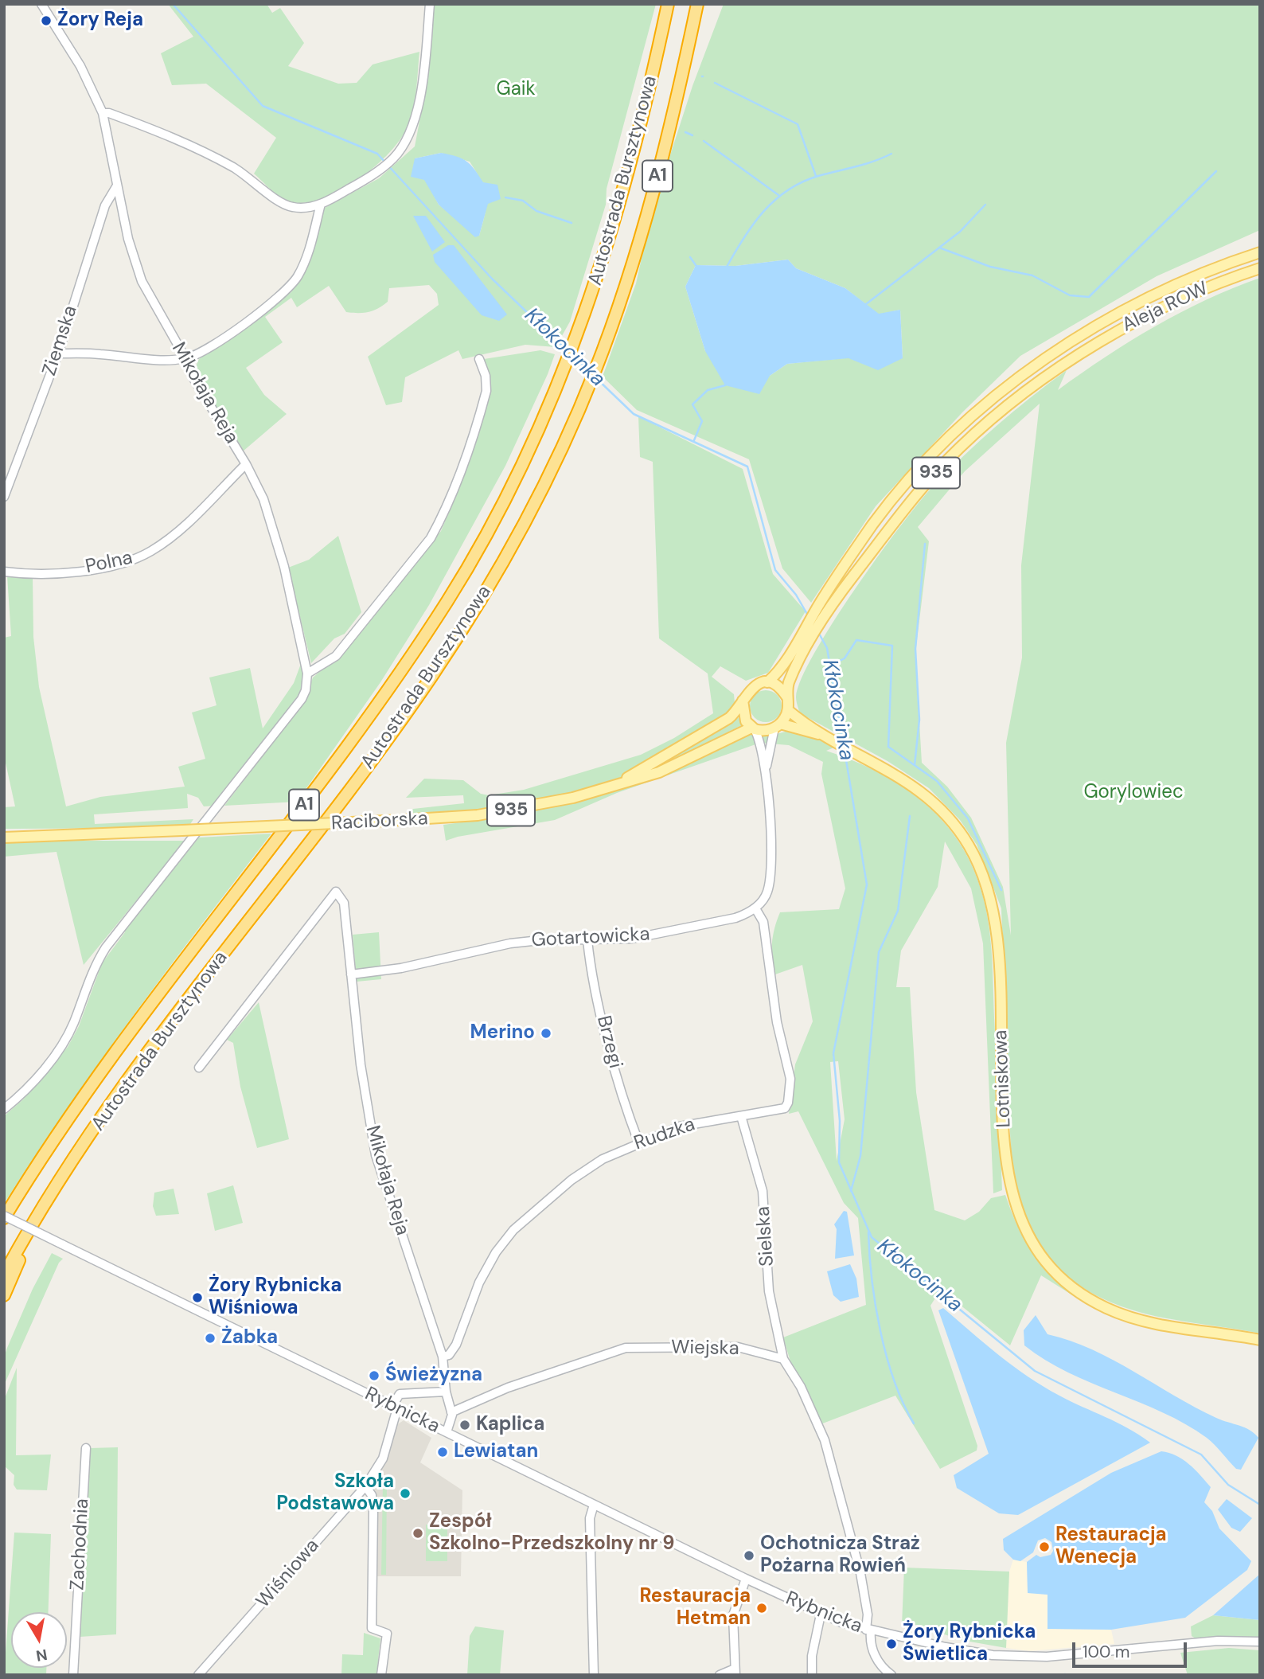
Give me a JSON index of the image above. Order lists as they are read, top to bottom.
{
  "streets": {
    "highway": ["A1", "Autostrada Bursztynowa"],
    "main road": [
      "Aleja ROW",
      "935",
      "Raciborska",
      "Lotniskowa"
    ],
    "street": [
      "Ziemska",
      "Mikołaja Reja",
      "Polna",
      "Gotartowicka",
      "Brzegi",
      "Rudzka",
      "Sielska",
      "Wiejska",
      "Rybnicka",
      "Zachodnia",
      "Wiśniowa"
    ]
  },
  "crossings": [
    ["Autostrada Bursztynowa", "Rybnicka"],
    ["Aleja ROW", "935"],
    ["Aleja ROW", "Raciborska"],
    ["Aleja ROW", "Lotniskowa"],
    ["Ziemska", "Mikołaja Reja"],
    ["Mikołaja Reja", "Polna"],
    ["Mikołaja Reja", "Gotartowicka"],
    ["Mikołaja Reja", "Rudzka"],
    ["Mikołaja Reja", "Wiejska"],
    ["Mikołaja Reja", "Rybnicka"],
    ["935", "Raciborska"],
    ["935", "Lotniskowa"],
    ["Raciborska", "Lotniskowa"],
    ["Gotartowicka", "Brzegi"],
    ["Gotartowicka", "Rudzka"],
    ["Brzegi", "Rudzka"],
    ["Rudzka", "Sielska"],
    ["Sielska", "Wiejska"],
    ["Rybnicka", "Wiśniowa"]
  ],
  "water": ["Kłokocinka"],
  "parks": ["Gaik", "Gorylowiec"],
  "places": [
    "Żory Reja",
    "Merino",
    "Żory Rybnicka Wiśniowa",
    "Żabka",
    "Świeżyzna",
    "Kaplica",
    "Lewiatan",
    "Szkoła Podstawowa",
    "Zespół Szkolno-Przedszkolny nr 9",
    "Restauracja Wenecja",
    "Ochotnicza Straż Pożarna Rowień",
    "Restauracja Hetman",
    "Żory Rybnicka Świetlica"
  ],
  "scale_bar": "100 m",
  "north": "bottom"
}
